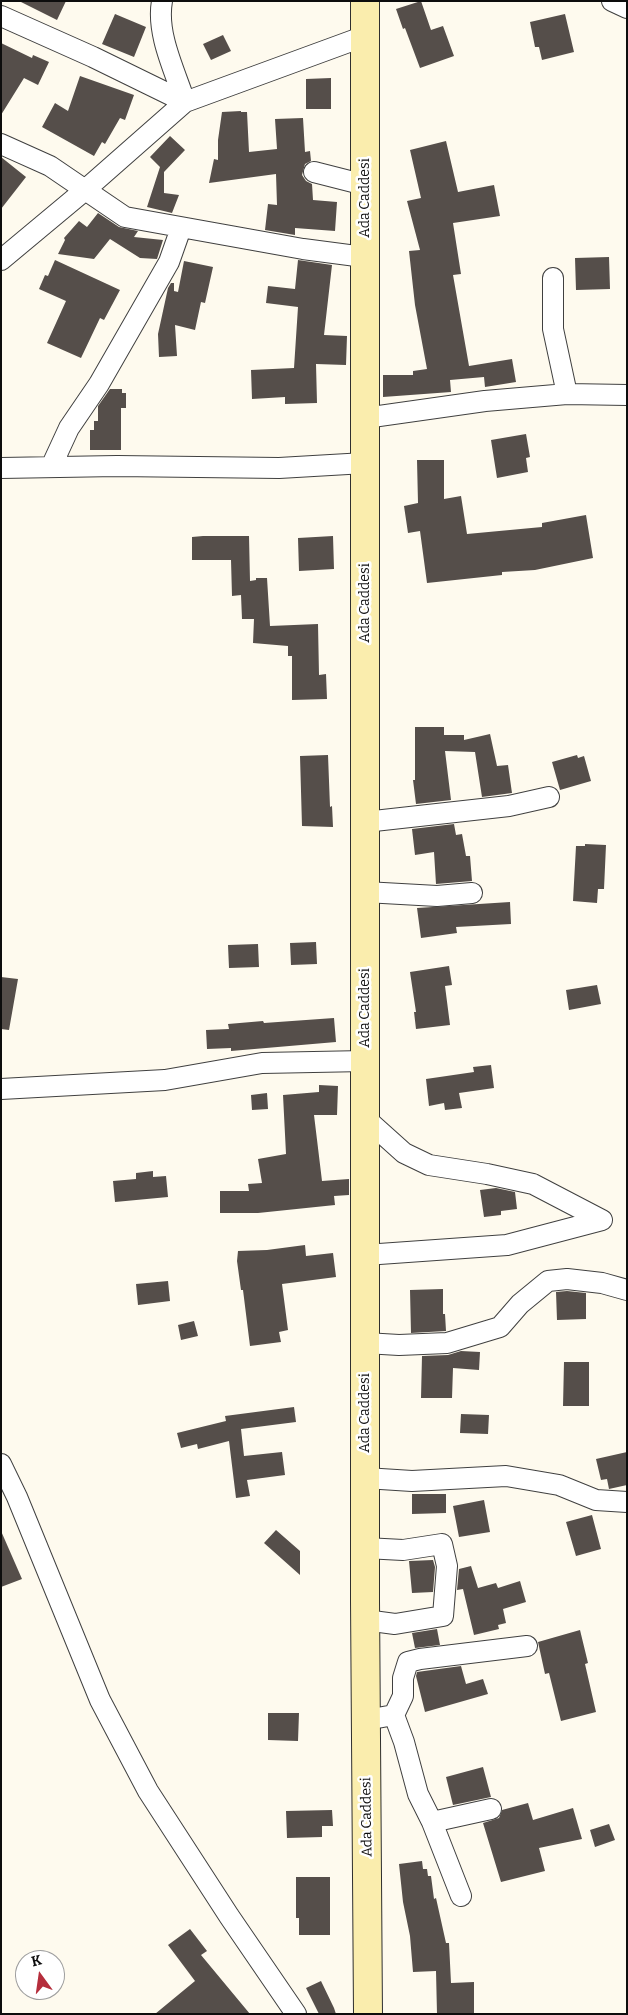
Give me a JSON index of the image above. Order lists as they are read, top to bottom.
{
  "streets": {
    "main road": ["Ada Caddesi"]
  },
  "north": "top"
}
